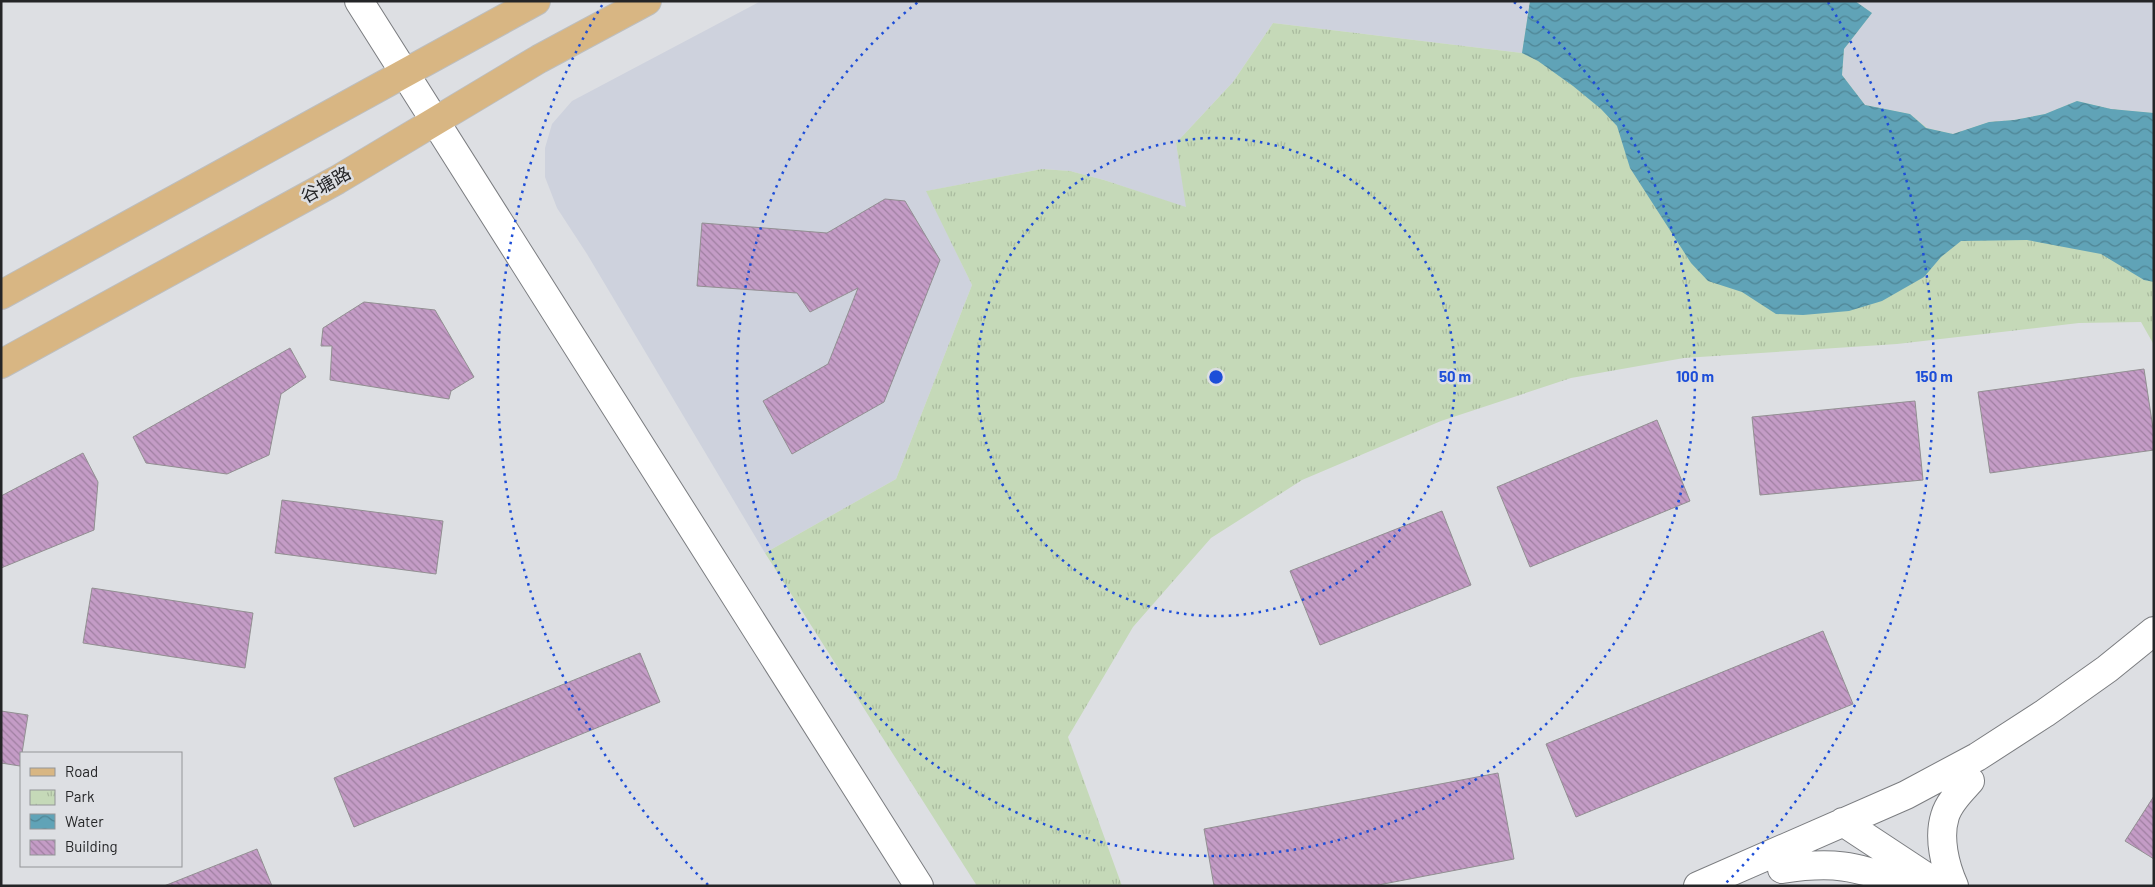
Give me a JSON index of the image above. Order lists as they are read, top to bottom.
{
  "streets": {
    "main road": ["谷塘路"]
  },
  "legend": [
    "Road",
    "Park",
    "Water",
    "Building"
  ],
  "rings": ["50 m", "100 m", "150 m"]
}
